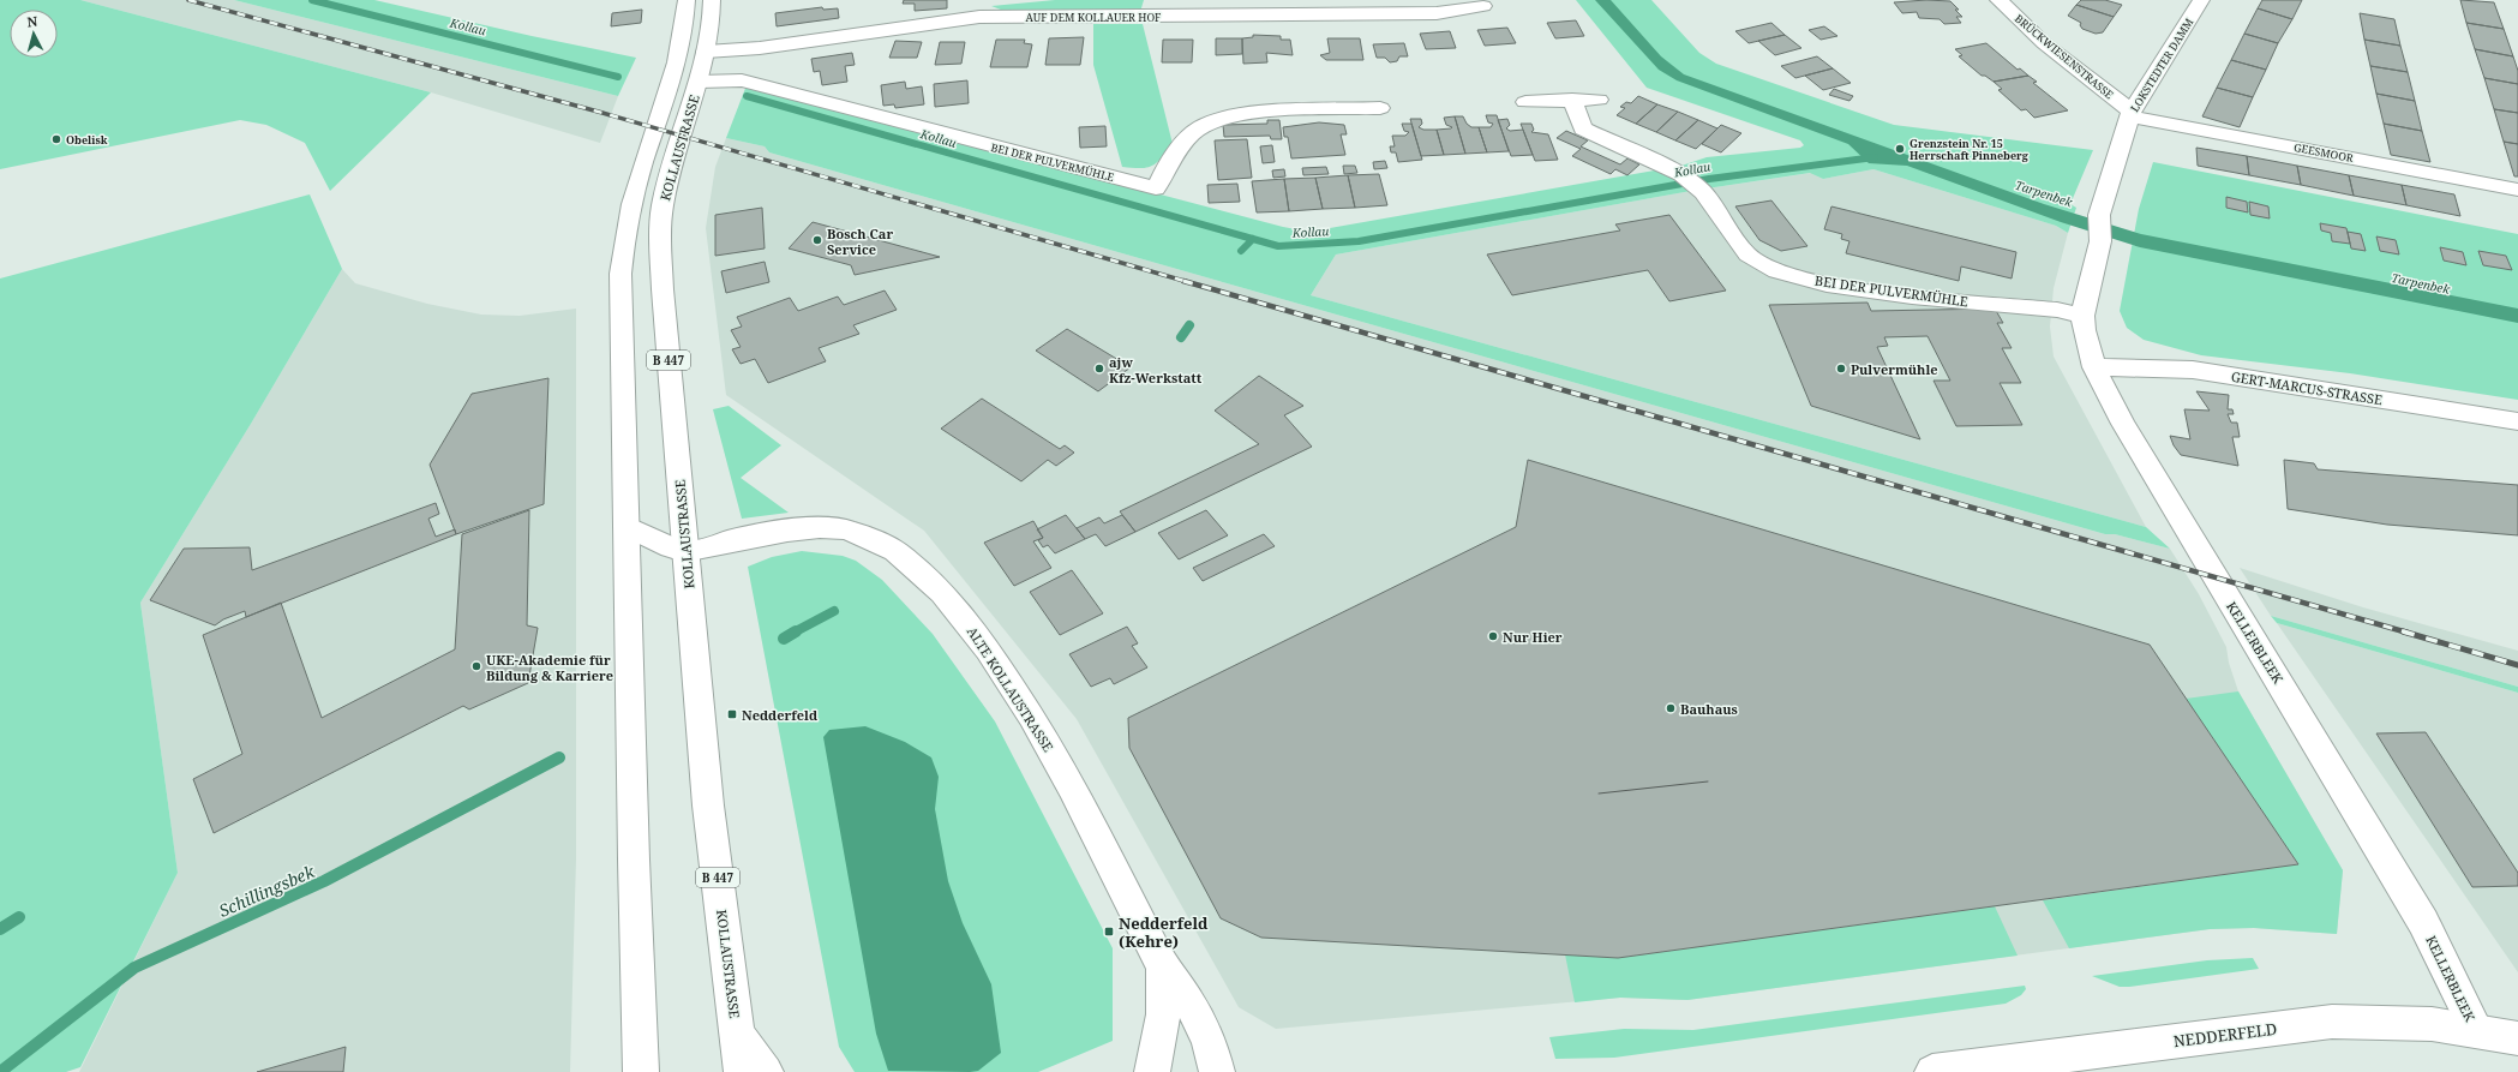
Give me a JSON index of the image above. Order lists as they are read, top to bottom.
{
  "streets": {
    "street": [
      "AUF DEM KOLLAUER HOF",
      "BRÜCKWIESENSTRASSE",
      "LOKSTEDTER DAMM",
      "KOLLAUSTRASSE",
      "GEESMOOR",
      "BEI DER PULVERMÜHLE",
      "B 447",
      "GERT-MARCUS-STRASSE",
      "KELLERBLEEK",
      "ALTE KOLLAUSTRASSE",
      "NEDDERFELD"
    ]
  },
  "crossings": [
    ["AUF DEM KOLLAUER HOF", "KOLLAUSTRASSE"],
    ["BRÜCKWIESENSTRASSE", "LOKSTEDTER DAMM"],
    ["BRÜCKWIESENSTRASSE", "GEESMOOR"],
    ["LOKSTEDTER DAMM", "GEESMOOR"],
    ["LOKSTEDTER DAMM", "KELLERBLEEK"],
    ["KOLLAUSTRASSE", "BEI DER PULVERMÜHLE"],
    ["KOLLAUSTRASSE", "ALTE KOLLAUSTRASSE"],
    ["BEI DER PULVERMÜHLE", "KELLERBLEEK"],
    ["GERT-MARCUS-STRASSE", "KELLERBLEEK"],
    ["KELLERBLEEK", "NEDDERFELD"]
  ],
  "water": ["Kollau", "Tarpenbek", "Schillingsbek"],
  "places": {
    "other": [
      "Obelisk",
      "Grenzstein Nr. 15 Herrschaft Pinneberg",
      "Bosch Car Service",
      "ajw Kfz-Werkstatt",
      "Pulvermühle",
      "Nur Hier",
      "UKE-Akademie für Bildung & Karriere",
      "Bauhaus"
    ],
    "transit": ["Nedderfeld", "Nedderfeld (Kehre)"]
  },
  "north": "top"
}
